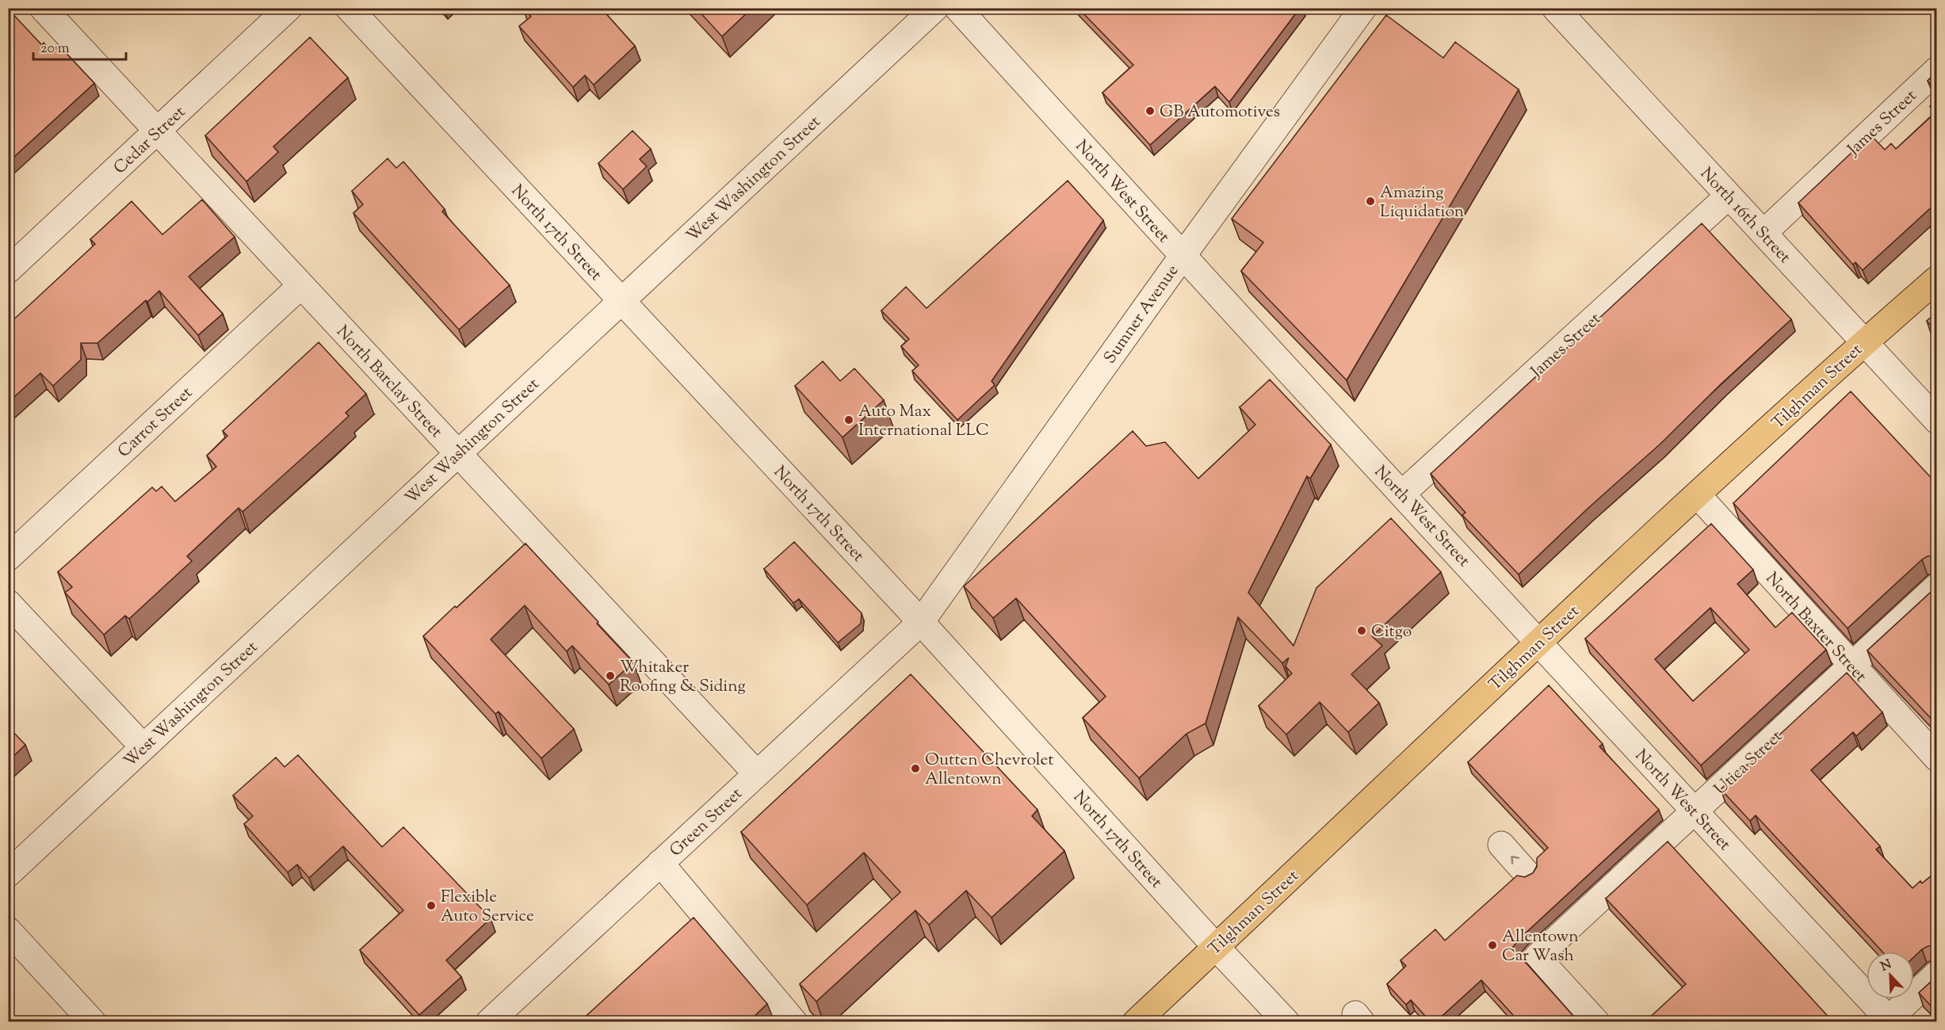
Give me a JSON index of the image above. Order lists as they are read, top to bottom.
{
  "streets": {
    "main road": ["Tilghman Street"],
    "street": [
      "James Street",
      "Cedar Street",
      "West Washington Street",
      "North West Street",
      "North 16th Street",
      "North 17th Street",
      "Sumner Avenue",
      "North Barclay Street",
      "Carrot Street",
      "North Baxter Street",
      "Utica Street",
      "Green Street"
    ]
  },
  "crossings": [
    ["James Street", "North West Street"],
    ["James Street", "North 16th Street"],
    ["Cedar Street", "North Barclay Street"],
    ["West Washington Street", "North 17th Street"],
    ["West Washington Street", "North Barclay Street"],
    ["North West Street", "Sumner Avenue"],
    ["North West Street", "Tilghman Street"],
    ["North West Street", "Utica Street"],
    ["North 16th Street", "Tilghman Street"],
    ["North 17th Street", "Sumner Avenue"],
    ["North 17th Street", "Tilghman Street"],
    ["North 17th Street", "Green Street"],
    ["Sumner Avenue", "Green Street"],
    ["North Barclay Street", "Carrot Street"],
    ["North Barclay Street", "Green Street"],
    ["Tilghman Street", "North Baxter Street"],
    ["North Baxter Street", "Utica Street"]
  ],
  "places": [
    "GB Automotives",
    "Amazing Liquidation",
    "Auto Max International LLC",
    "Citgo",
    "Whitaker Roofing & Siding",
    "Outten Chevrolet Allentown",
    "Flexible Auto Service",
    "Allentown Car Wash"
  ],
  "scale_bar": "20 m",
  "north": "top left"
}
